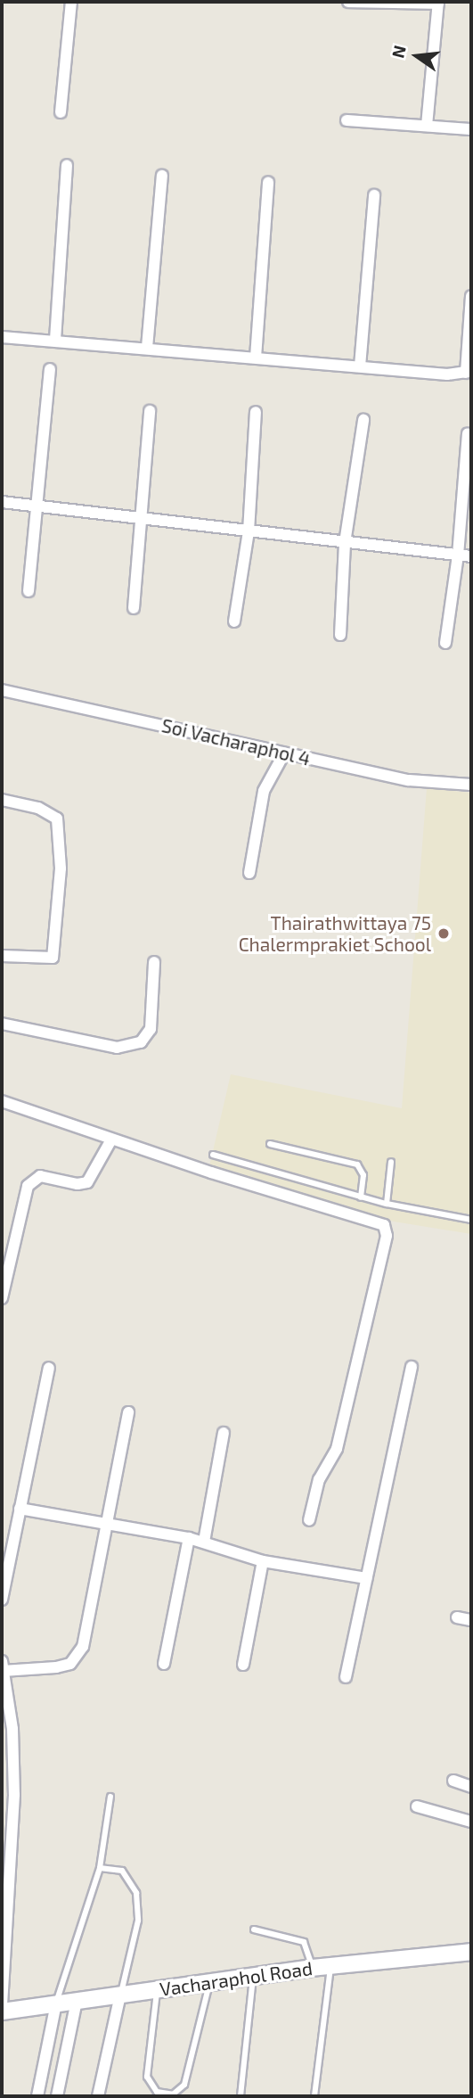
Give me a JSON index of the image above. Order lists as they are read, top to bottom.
{
  "streets": {
    "street": ["Soi Vacharaphol 4", "Vacharaphol Road"]
  },
  "places": ["Thairathwittaya 75 Chalermprakiet School"],
  "north": "left"
}
